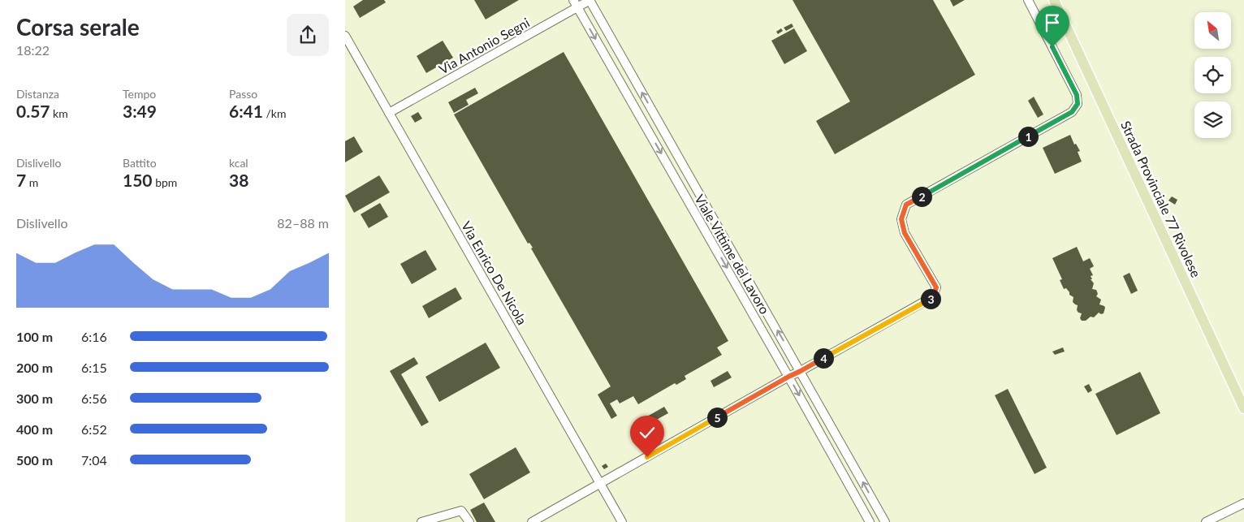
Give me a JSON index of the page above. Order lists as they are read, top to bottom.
{
  "streets": {
    "main road": ["Strada Provinciale 77 Rivolese"],
    "street": ["Via Antonio Segni", "Viale Vittime del Lavoro", "Via Enrico De Nicola"]
  },
  "crossings": [
    ["Via Antonio Segni", "Viale Vittime del Lavoro"],
    ["Via Antonio Segni", "Via Enrico De Nicola"]
  ],
  "north": "top left",
  "page": {
    "heading": ["Corsa serale", "18:22"],
    "stats": [
      ["Distanza", "0.57 km"],
      ["Tempo", "3:49"],
      ["Passo", "6:41 /km"],
      ["Dislivello", "7 m"],
      ["Battito", "150 bpm"],
      ["kcal", "38"]
    ],
    "pins": [
      "1",
      "2",
      "3",
      "4",
      "5"
    ],
    "chart": ["Dislivello", "82–88 m"],
    "list": [
      {
        "name": "100 m",
        "note": "6:16"
      },
      {
        "name": "200 m",
        "note": "6:15"
      },
      {
        "name": "300 m",
        "note": "6:56"
      },
      {
        "name": "400 m",
        "note": "6:52"
      },
      {
        "name": "500 m",
        "note": "7:04"
      }
    ]
  }
}
